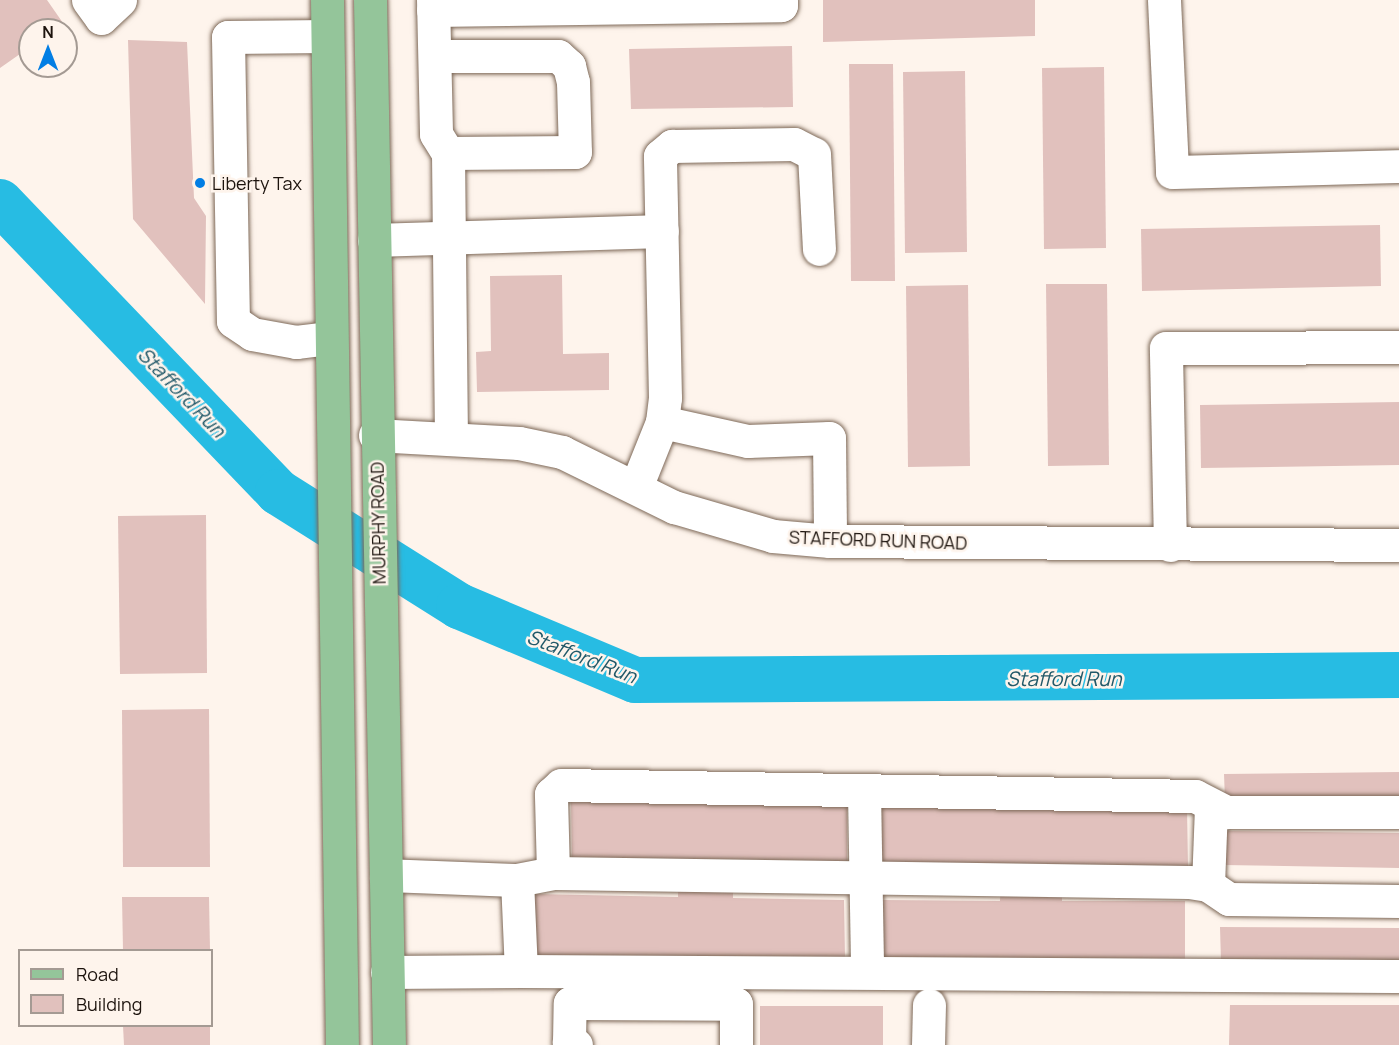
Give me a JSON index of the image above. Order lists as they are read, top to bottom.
{
  "streets": {
    "main road": ["MURPHY ROAD"],
    "street": ["STAFFORD RUN ROAD"]
  },
  "crossings": [
    ["MURPHY ROAD", "STAFFORD RUN ROAD"]
  ],
  "water": ["Stafford Run"],
  "places": ["Liberty Tax"],
  "legend": ["Road", "Building"],
  "north": "top"
}
